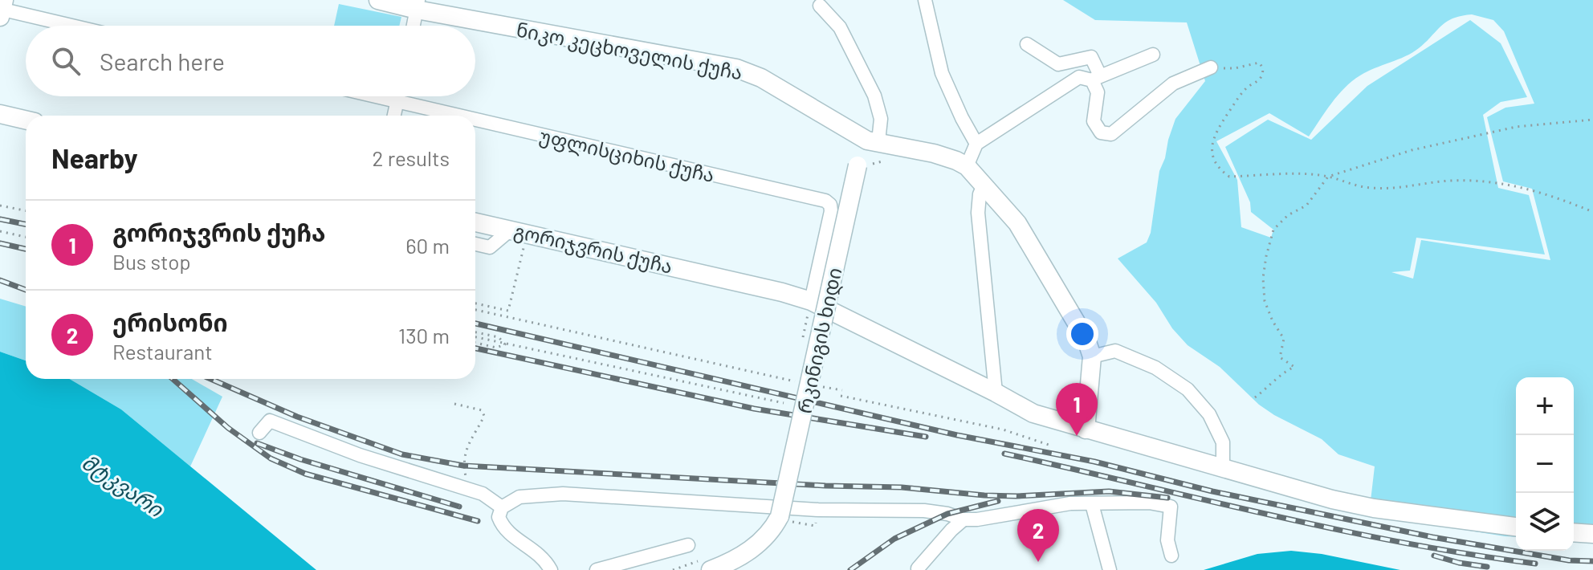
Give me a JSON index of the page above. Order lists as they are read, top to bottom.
{
  "streets": {
    "main road": ["ნიკო კეცხოველის ქუჩა", "გორიჯვრის ქუჩა", "რკინიგის ხიდი"],
    "street": ["უფლისციხის ქუჩა"]
  },
  "crossings": [
    ["ნიკო კეცხოველის ქუჩა", "გორიჯვრის ქუჩა"],
    ["უფლისციხის ქუჩა", "გორიჯვრის ქუჩა"]
  ],
  "water": ["მტკვარი"],
  "page": {
    "search": "Search here",
    "heading": ["Nearby", "2 results"],
    "list": [
      {
        "mark": "1",
        "name": "გორიჯვრის ქუჩა",
        "note": "Bus stop",
        "value": "60 m"
      },
      {
        "mark": "2",
        "name": "ერისონი",
        "note": "Restaurant",
        "value": "130 m"
      }
    ],
    "map_buttons": ["+", "−"],
    "pins": ["1", "2"]
  }
}
